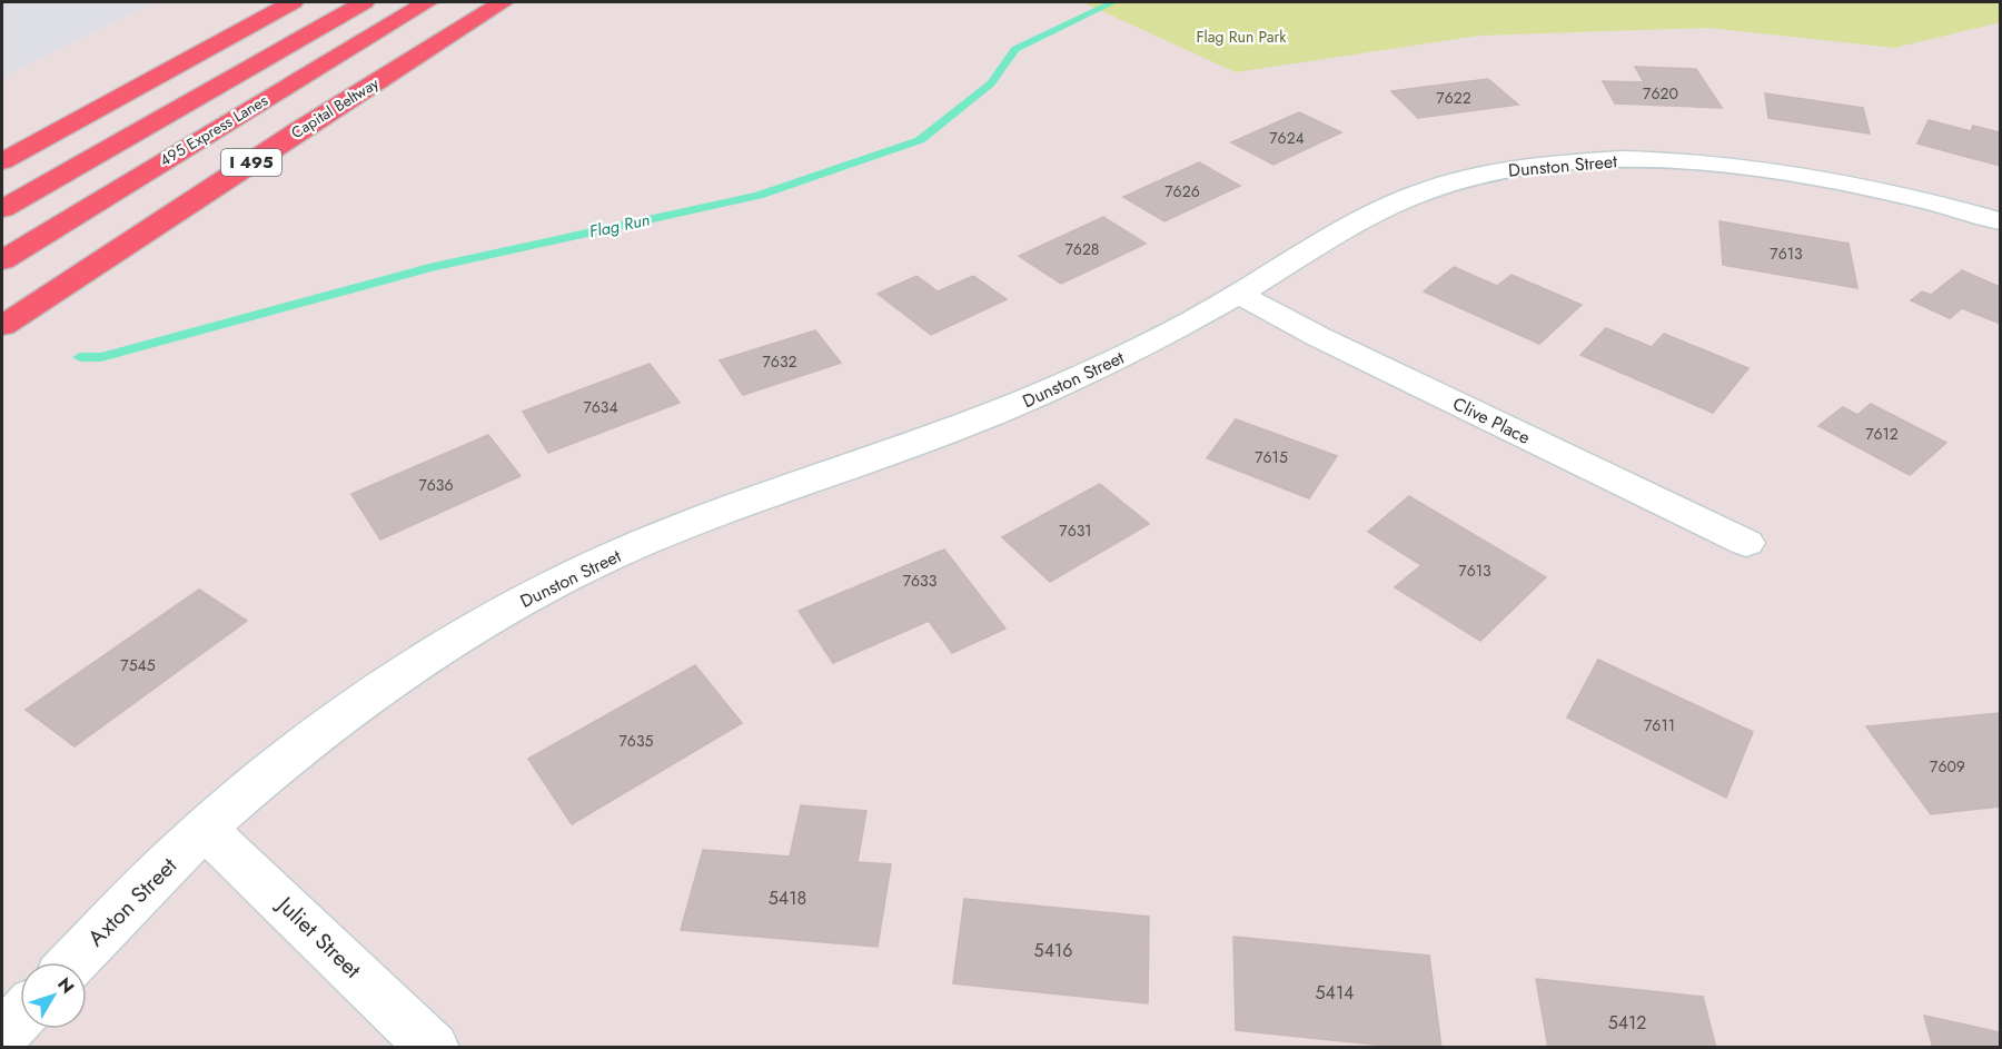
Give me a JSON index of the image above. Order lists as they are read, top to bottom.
{
  "streets": {
    "highway": ["Capital Beltway", "495 Express Lanes", "I 495"],
    "street": [
      "Dunston Street",
      "Clive Place",
      "Axton Street",
      "Juliet Street"
    ]
  },
  "crossings": [
    ["Dunston Street", "Clive Place"],
    ["Dunston Street", "Axton Street"],
    ["Dunston Street", "Juliet Street"],
    ["Axton Street", "Juliet Street"]
  ],
  "water": ["Flag Run"],
  "parks": ["Flag Run Park"],
  "house_numbers": [
    "7620",
    "7622",
    "7624",
    "7626",
    "7628",
    "7613",
    "7632",
    "7634",
    "7612",
    "7615",
    "7636",
    "7631",
    "7613",
    "7633",
    "7545",
    "7611",
    "7635",
    "7609",
    "5418",
    "5416",
    "5414",
    "5412"
  ],
  "north": "top right"
}
